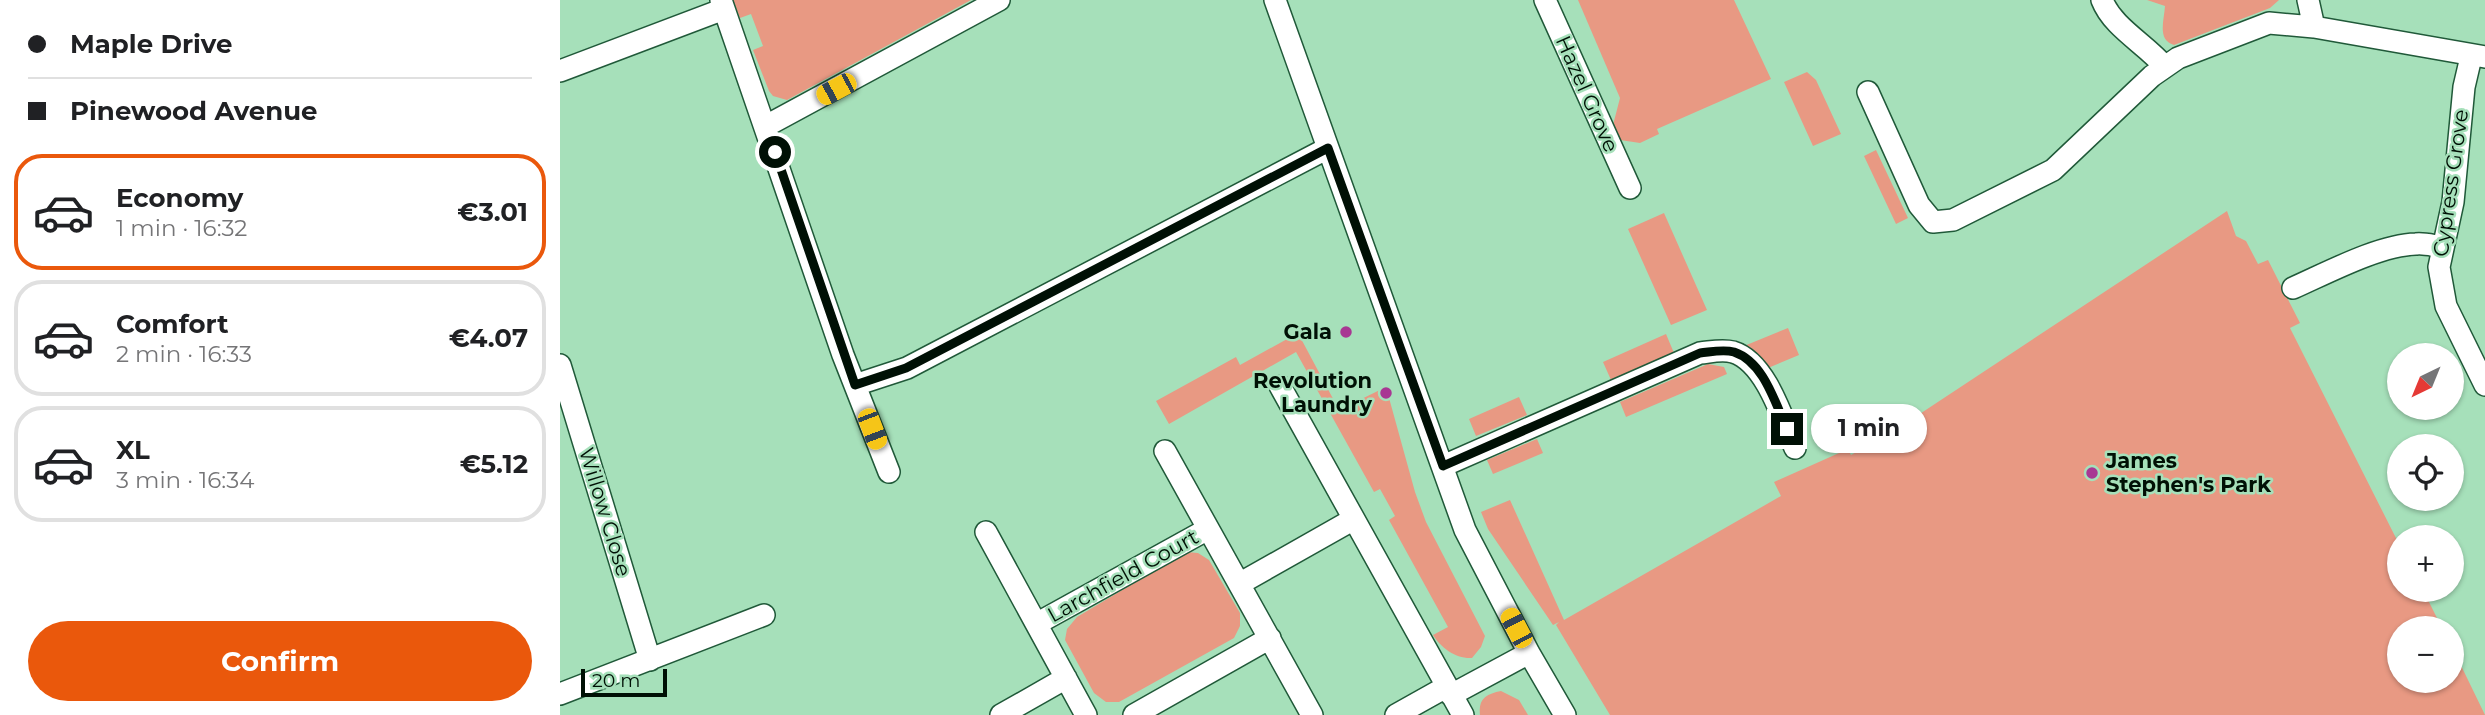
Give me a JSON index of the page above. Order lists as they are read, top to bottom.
{
  "streets": {
    "street": [
      "Hazel Grove",
      "Cypress Grove",
      "Willow Close",
      "Larchfield Court"
    ]
  },
  "places": ["Gala", "Revolution Laundry", "James Stephen's Park"],
  "scale_bar": "20 m",
  "north": "bottom left",
  "page": {
    "banner": ["Maple Drive", "Pinewood Avenue"],
    "list": [
      {
        "name": "Economy",
        "note": "1 min · 16:32",
        "value": "€3.01"
      },
      {
        "name": "Comfort",
        "note": "2 min · 16:33",
        "value": "€4.07"
      },
      {
        "name": "XL",
        "note": "3 min · 16:34",
        "value": "€5.12"
      }
    ],
    "map_buttons": ["+", "−"],
    "bubble": "1 min",
    "buttons": "Confirm",
    "scale": "20 m"
  }
}
